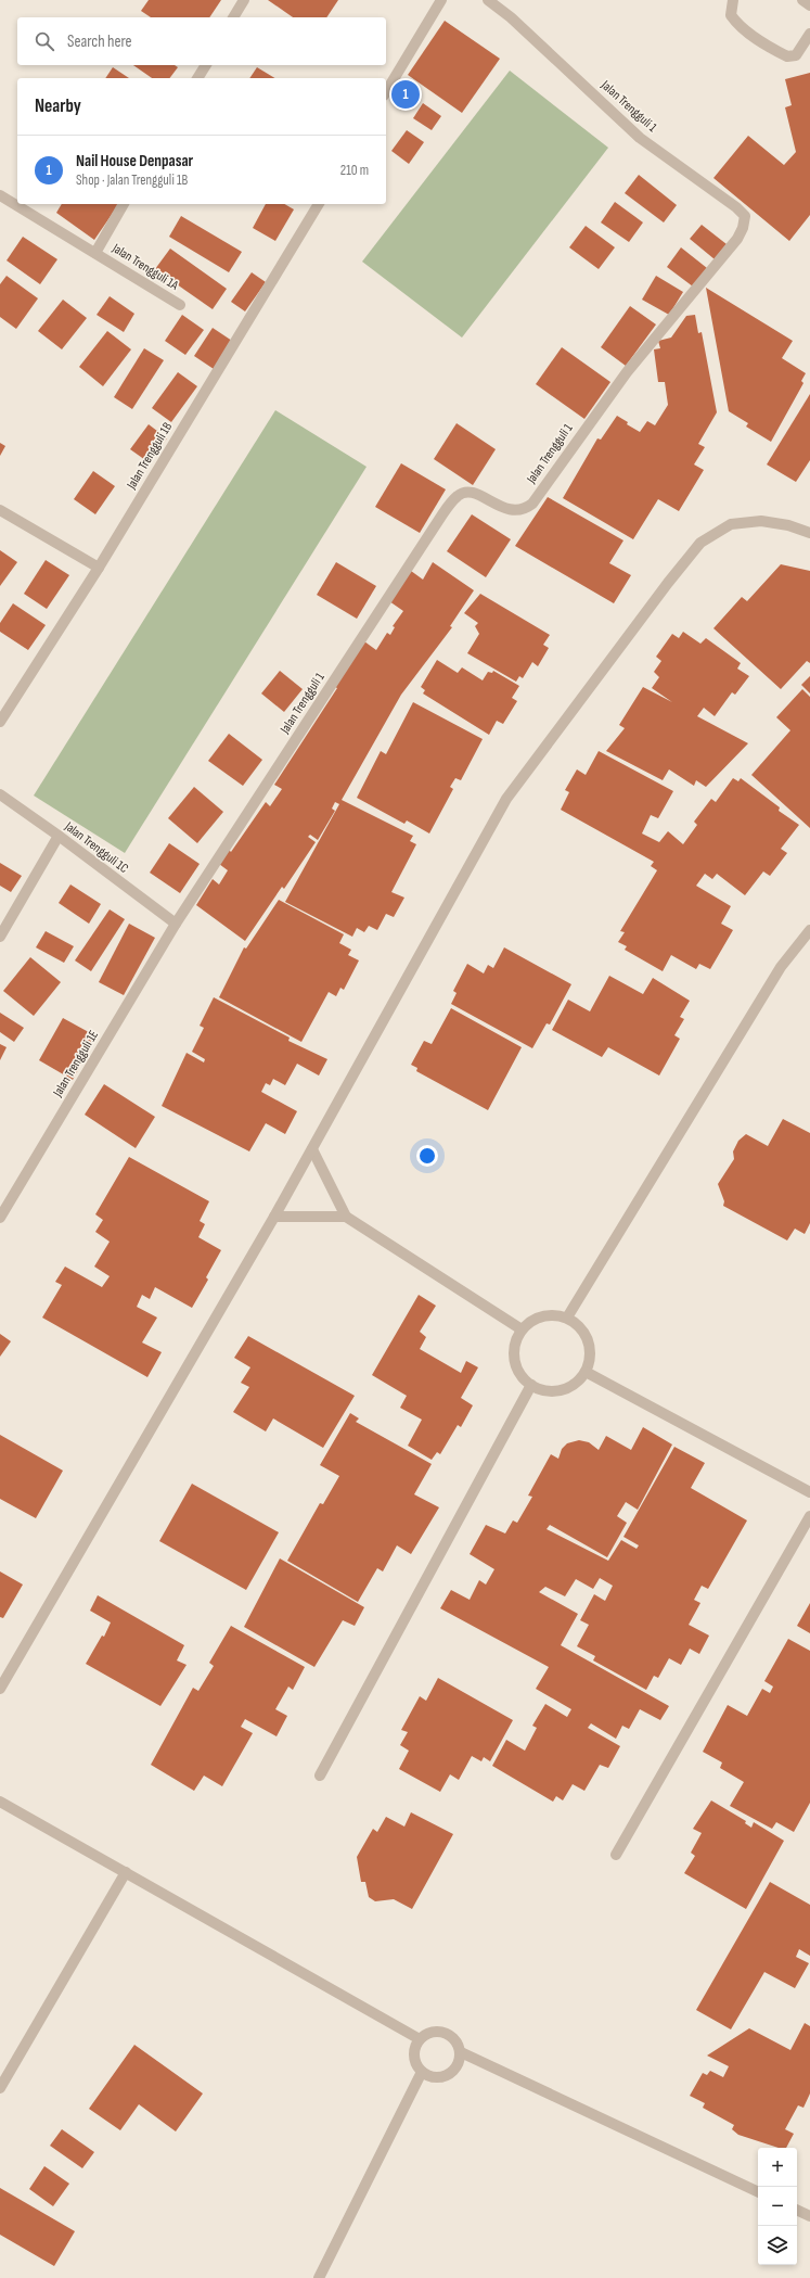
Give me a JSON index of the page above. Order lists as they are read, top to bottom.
{
  "streets": {
    "street": [
      "Jalan Trengguli 1",
      "Jalan Trengguli 1A",
      "Jalan Trengguli 1B",
      "Jalan Trengguli 1C",
      "Jalan Trengguli 1E"
    ]
  },
  "crossings": [
    ["Jalan Trengguli 1", "Jalan Trengguli 1C"],
    ["Jalan Trengguli 1", "Jalan Trengguli 1E"],
    ["Jalan Trengguli 1C", "Jalan Trengguli 1E"]
  ],
  "page": {
    "search": "Search here",
    "pins": "1",
    "heading": "Nearby",
    "list": [
      {
        "mark": "1",
        "name": "Nail House Denpasar",
        "note": "Shop · Jalan Trengguli 1B",
        "value": "210 m"
      }
    ],
    "map_buttons": ["+", "−"]
  }
}
